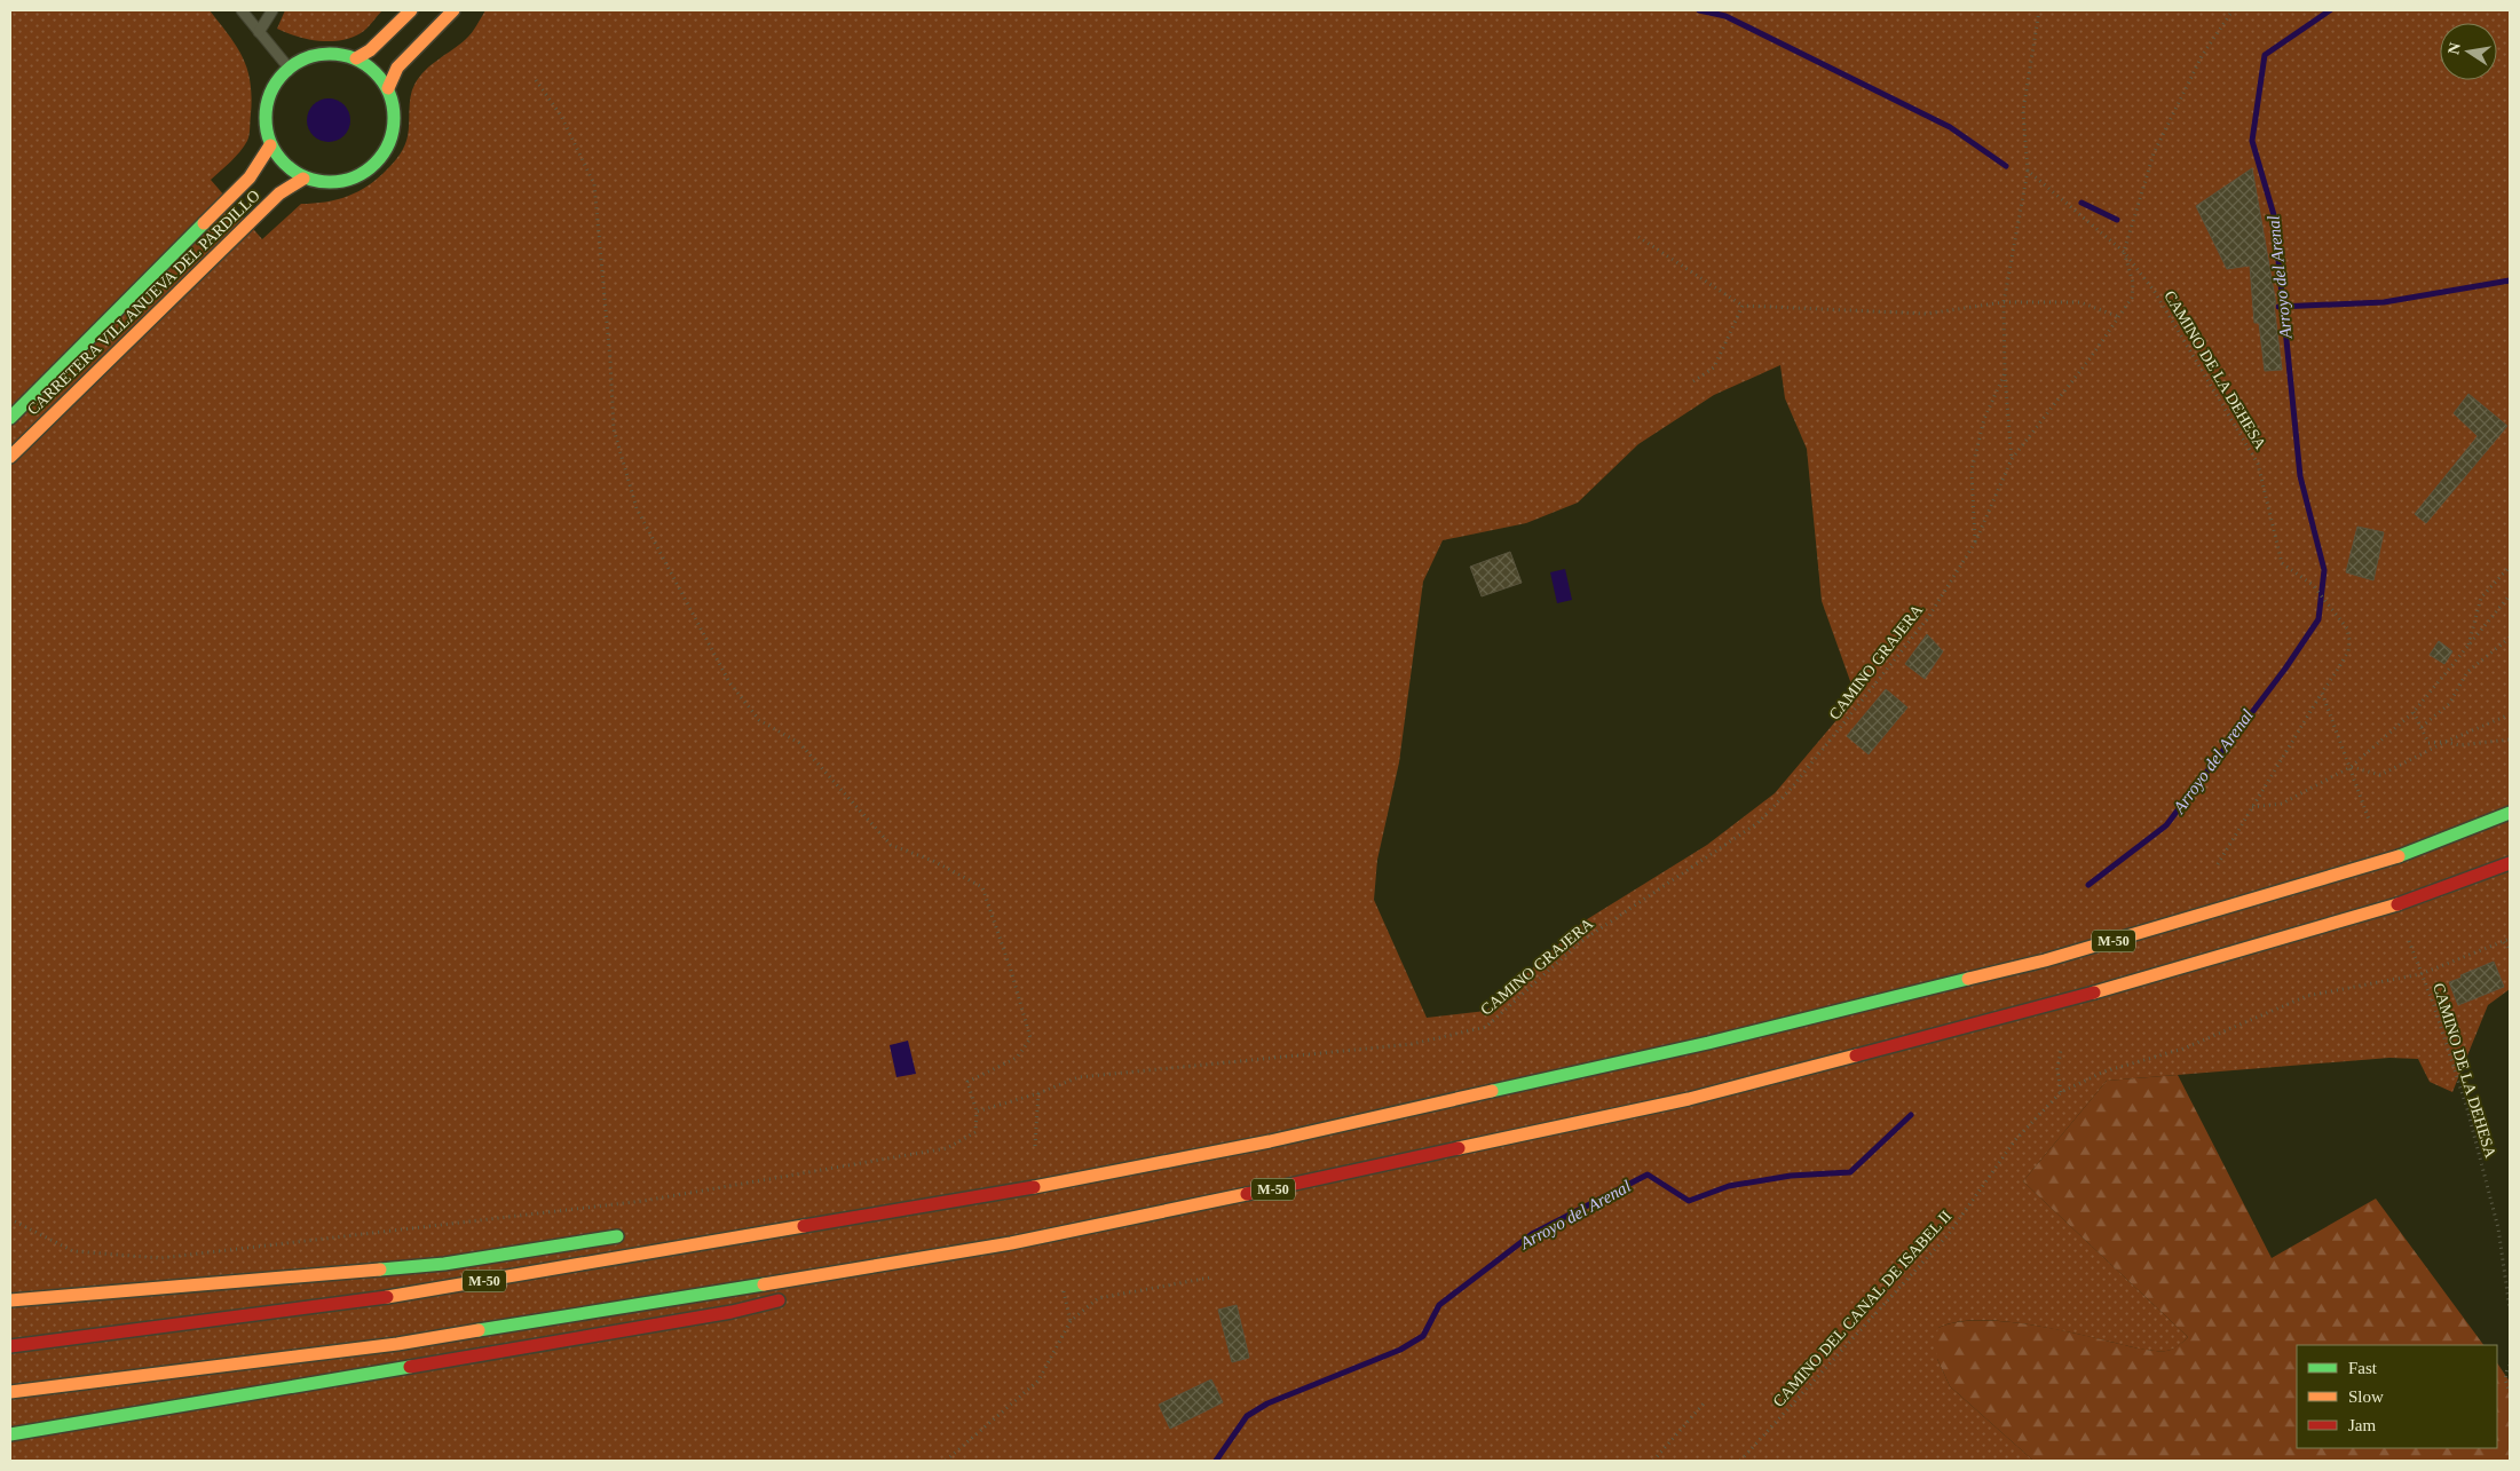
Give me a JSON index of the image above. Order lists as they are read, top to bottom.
{
  "streets": {
    "main road": ["CARRETERA VILLANUEVA DEL PARDILLO", "M-50"],
    "path": ["CAMINO DE LA DEHESA", "CAMINO GRAJERA", "CAMINO DEL CANAL DE ISABEL II"]
  },
  "crossings": [
    ["CAMINO DE LA DEHESA", "CAMINO GRAJERA"],
    ["CAMINO DE LA DEHESA", "CAMINO DEL CANAL DE ISABEL II"]
  ],
  "water": ["Arroyo del Arenal"],
  "legend": ["Fast", "Slow", "Jam"],
  "north": "left"
}
